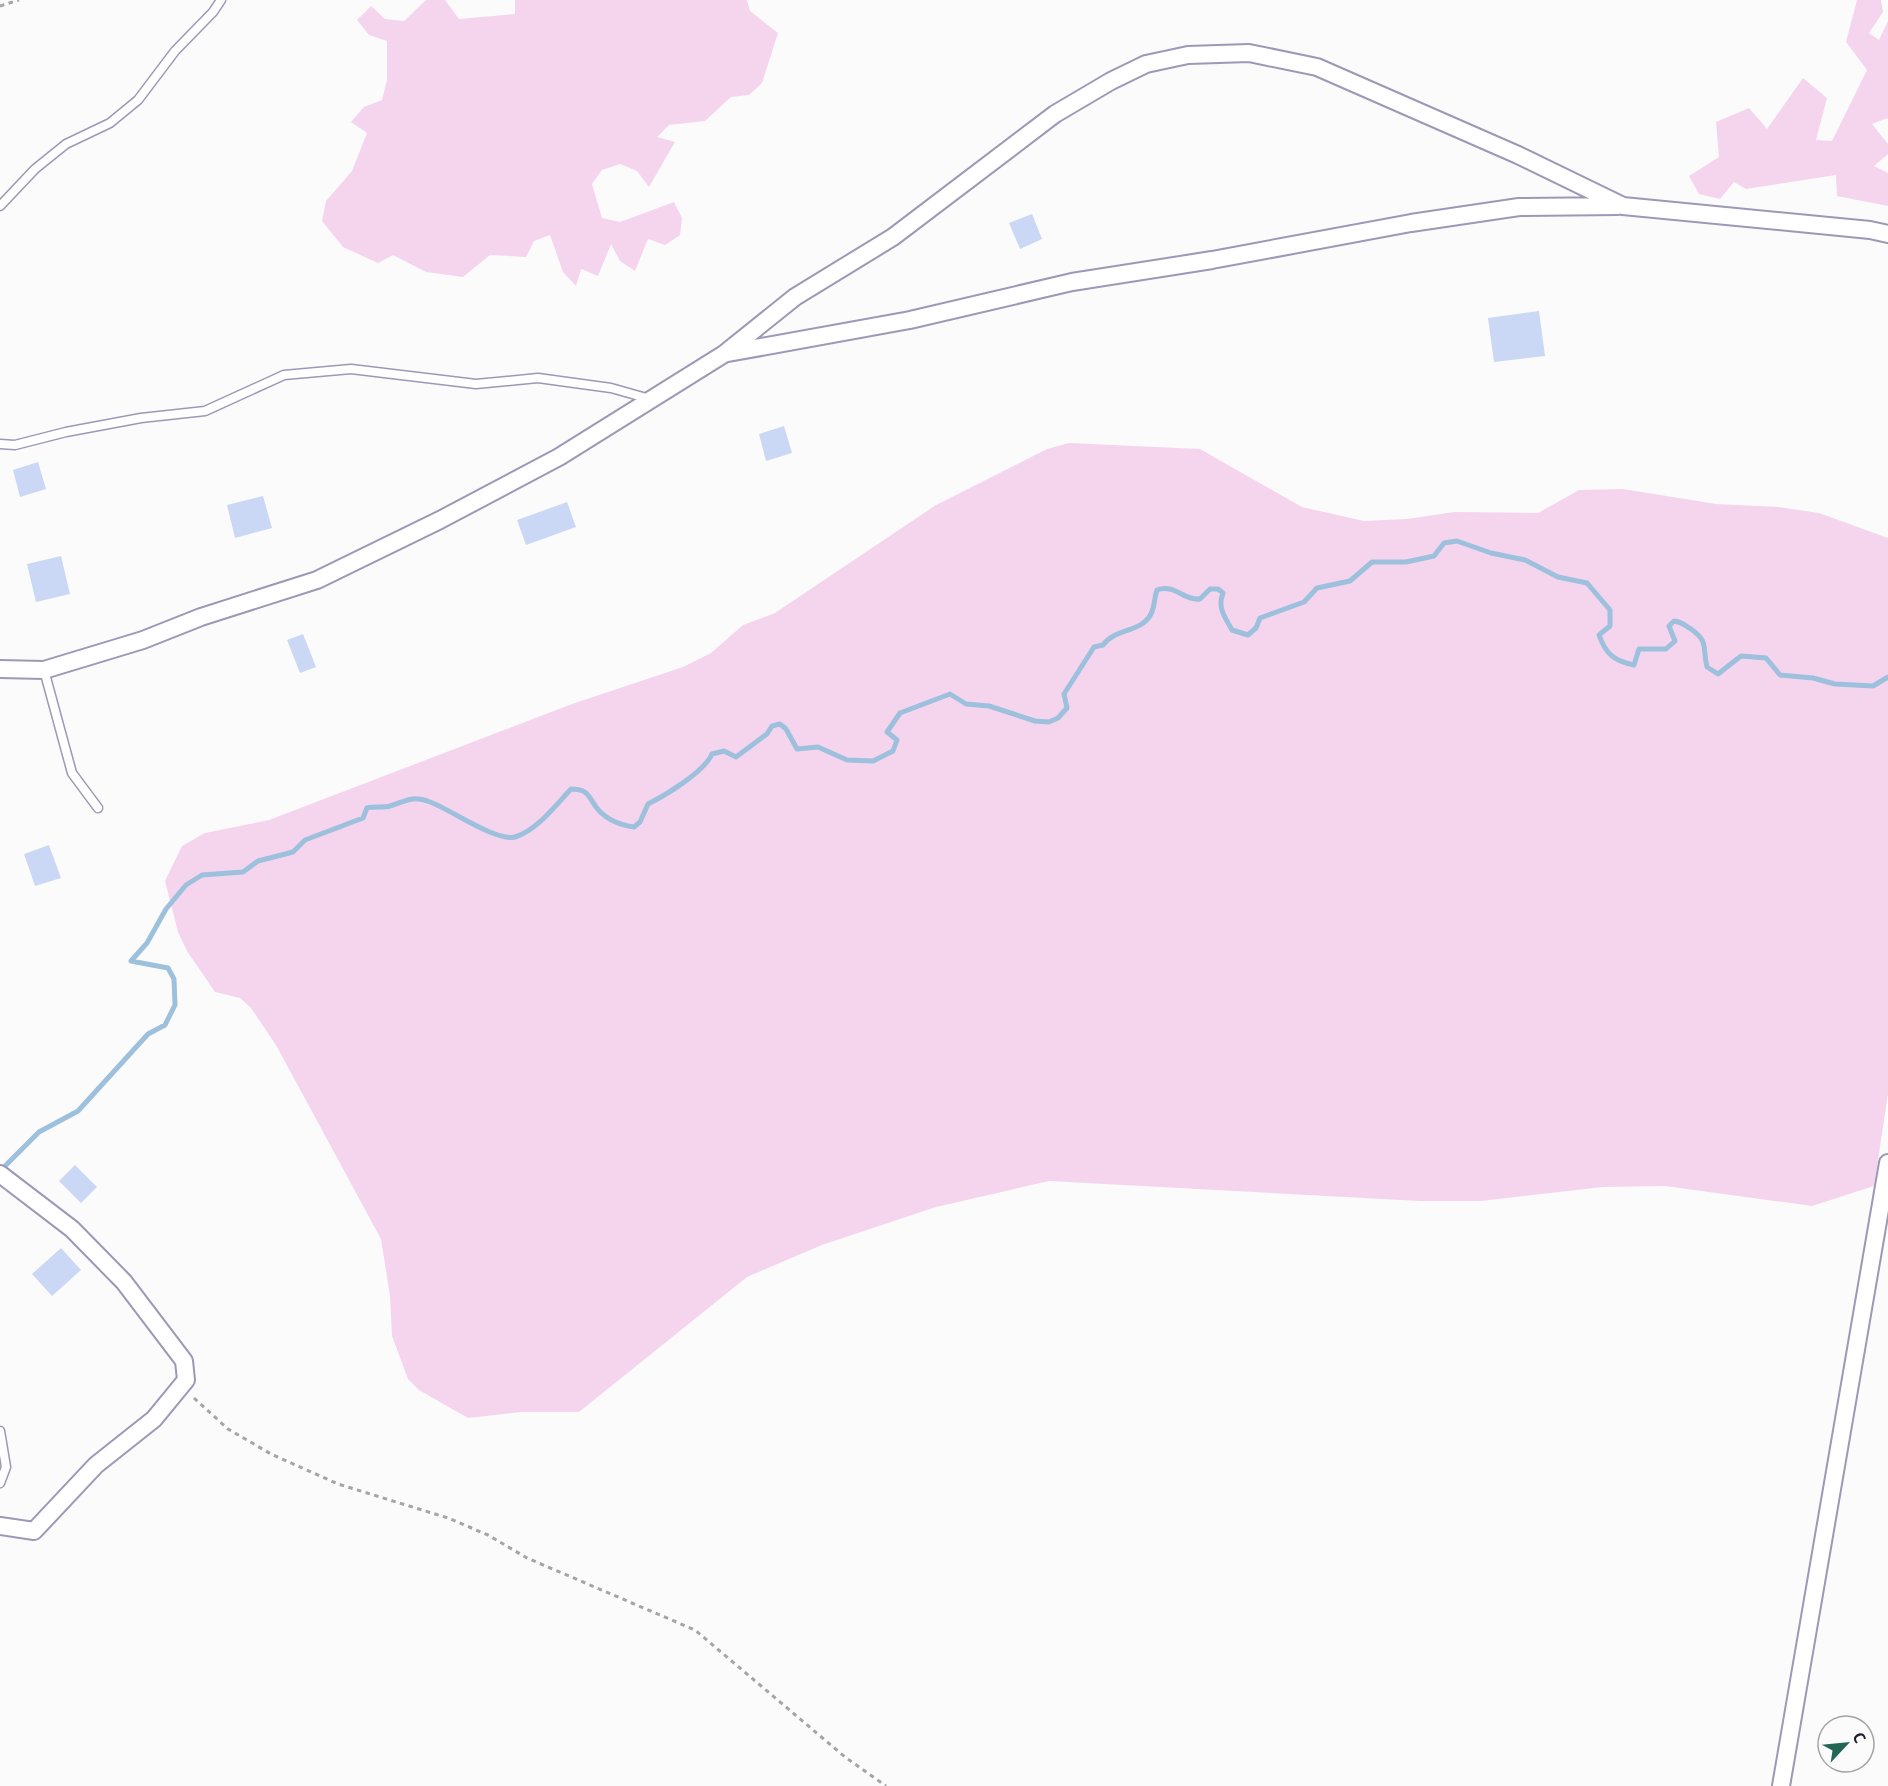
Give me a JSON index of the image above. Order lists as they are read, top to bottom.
{
  "north": "top right"
}
